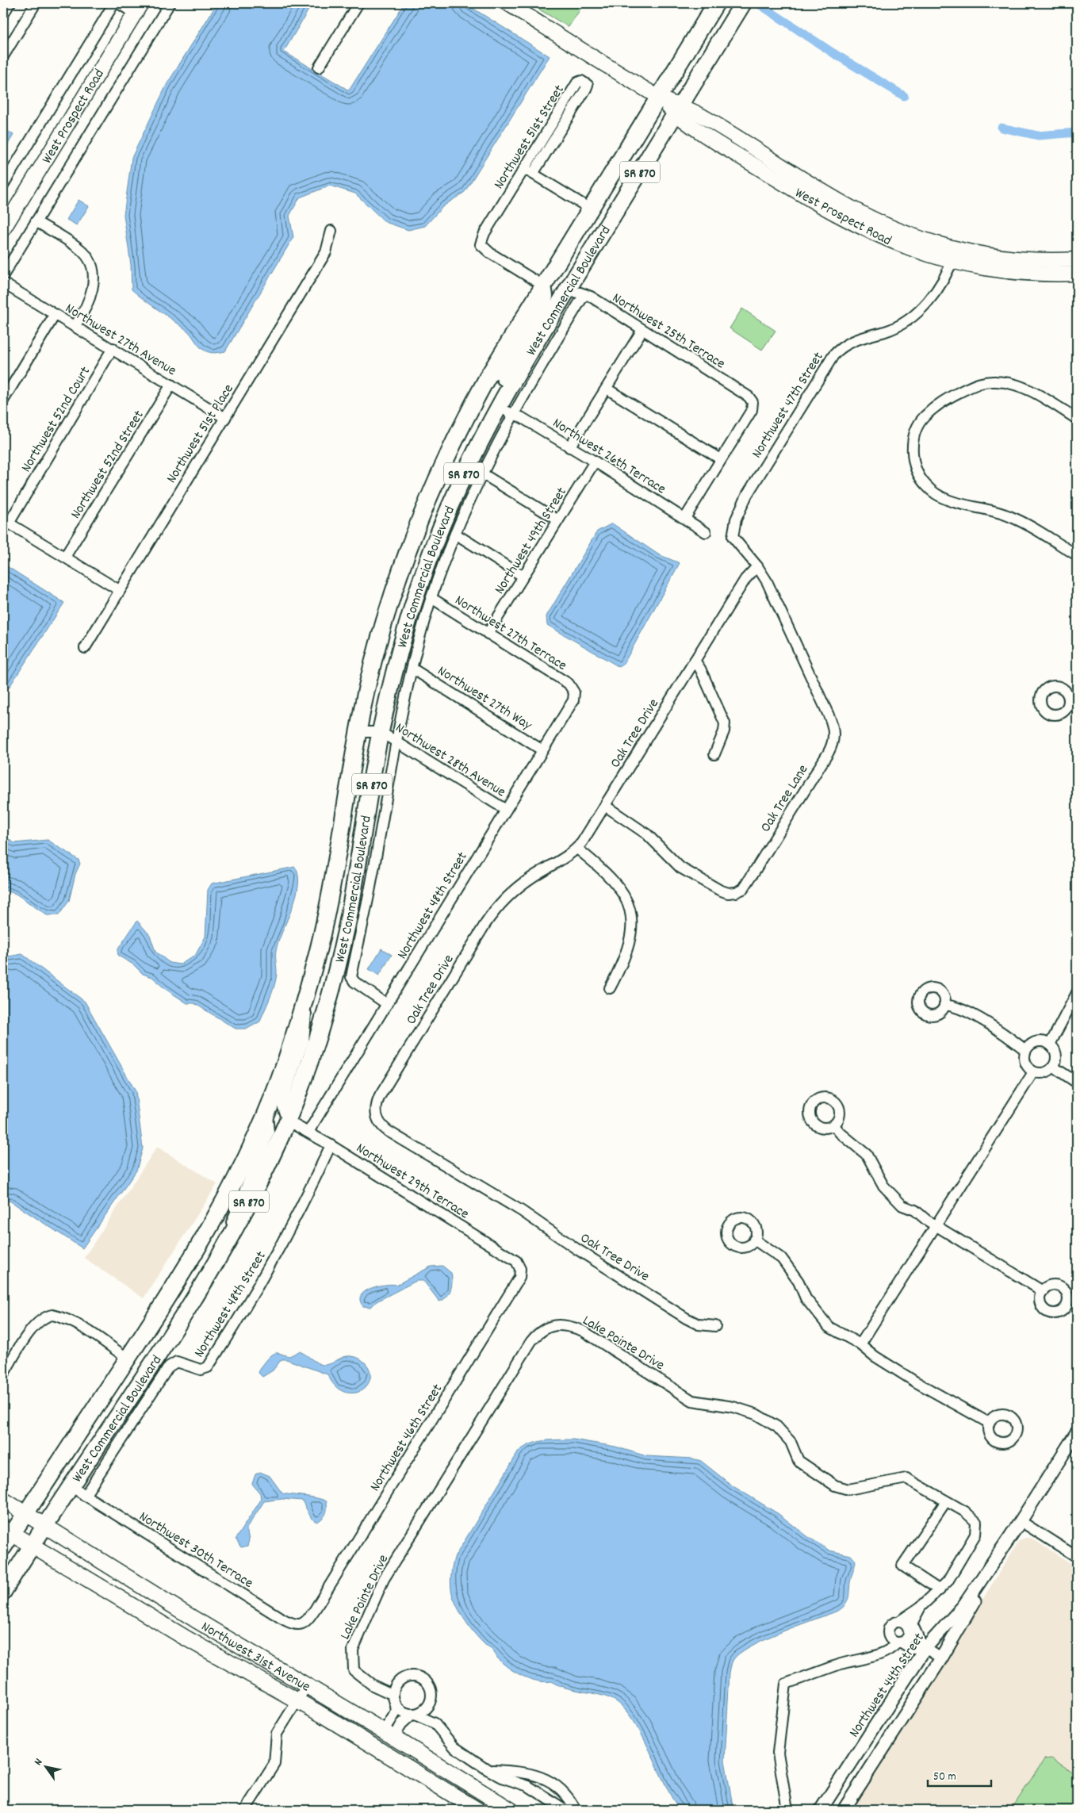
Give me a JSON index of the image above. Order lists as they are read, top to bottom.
{
  "streets": {
    "highway": ["SR 870", "West Commercial Boulevard"],
    "main road": ["West Prospect Road", "Northwest 31st Avenue"],
    "street": [
      "Northwest 51st Street",
      "Northwest 25th Terrace",
      "Northwest 27th Avenue",
      "Northwest 47th Street",
      "Northwest 52nd Court",
      "Northwest 51st Place",
      "Northwest 26th Terrace",
      "Northwest 52nd Street",
      "Northwest 49th Street",
      "Northwest 27th Terrace",
      "Northwest 27th Way",
      "Oak Tree Drive",
      "Northwest 28th Avenue",
      "Oak Tree Lane",
      "Northwest 48th Street",
      "Northwest 29th Terrace",
      "Lake Pointe Drive",
      "Northwest 46th Street",
      "Northwest 30th Terrace",
      "Northwest 44th Street"
    ]
  },
  "crossings": [
    ["West Prospect Road", "West Commercial Boulevard"],
    ["West Prospect Road", "Northwest 47th Street"],
    ["Northwest 51st Street", "West Commercial Boulevard"],
    ["West Commercial Boulevard", "Northwest 25th Terrace"],
    ["West Commercial Boulevard", "Northwest 26th Terrace"],
    ["West Commercial Boulevard", "Northwest 28th Avenue"],
    ["West Commercial Boulevard", "Northwest 29th Terrace"],
    ["West Commercial Boulevard", "Northwest 30th Terrace"],
    ["West Commercial Boulevard", "Northwest 31st Avenue"],
    ["Northwest 27th Avenue", "Northwest 52nd Court"],
    ["Northwest 27th Avenue", "Northwest 51st Place"],
    ["Northwest 27th Avenue", "Northwest 52nd Street"],
    ["Northwest 47th Street", "Oak Tree Drive"],
    ["Northwest 47th Street", "Oak Tree Lane"],
    ["Northwest 26th Terrace", "Northwest 49th Street"],
    ["Northwest 49th Street", "Northwest 27th Terrace"],
    ["Northwest 27th Terrace", "Northwest 48th Street"],
    ["Northwest 27th Way", "Northwest 48th Street"],
    ["Oak Tree Drive", "Oak Tree Lane"],
    ["Northwest 28th Avenue", "Northwest 48th Street"],
    ["Northwest 48th Street", "Northwest 29th Terrace"],
    ["Northwest 48th Street", "Northwest 30th Terrace"],
    ["Northwest 29th Terrace", "Northwest 46th Street"],
    ["Northwest 46th Street", "Northwest 30th Terrace"]
  ],
  "scale_bar": "50 m",
  "north": "top left"
}
